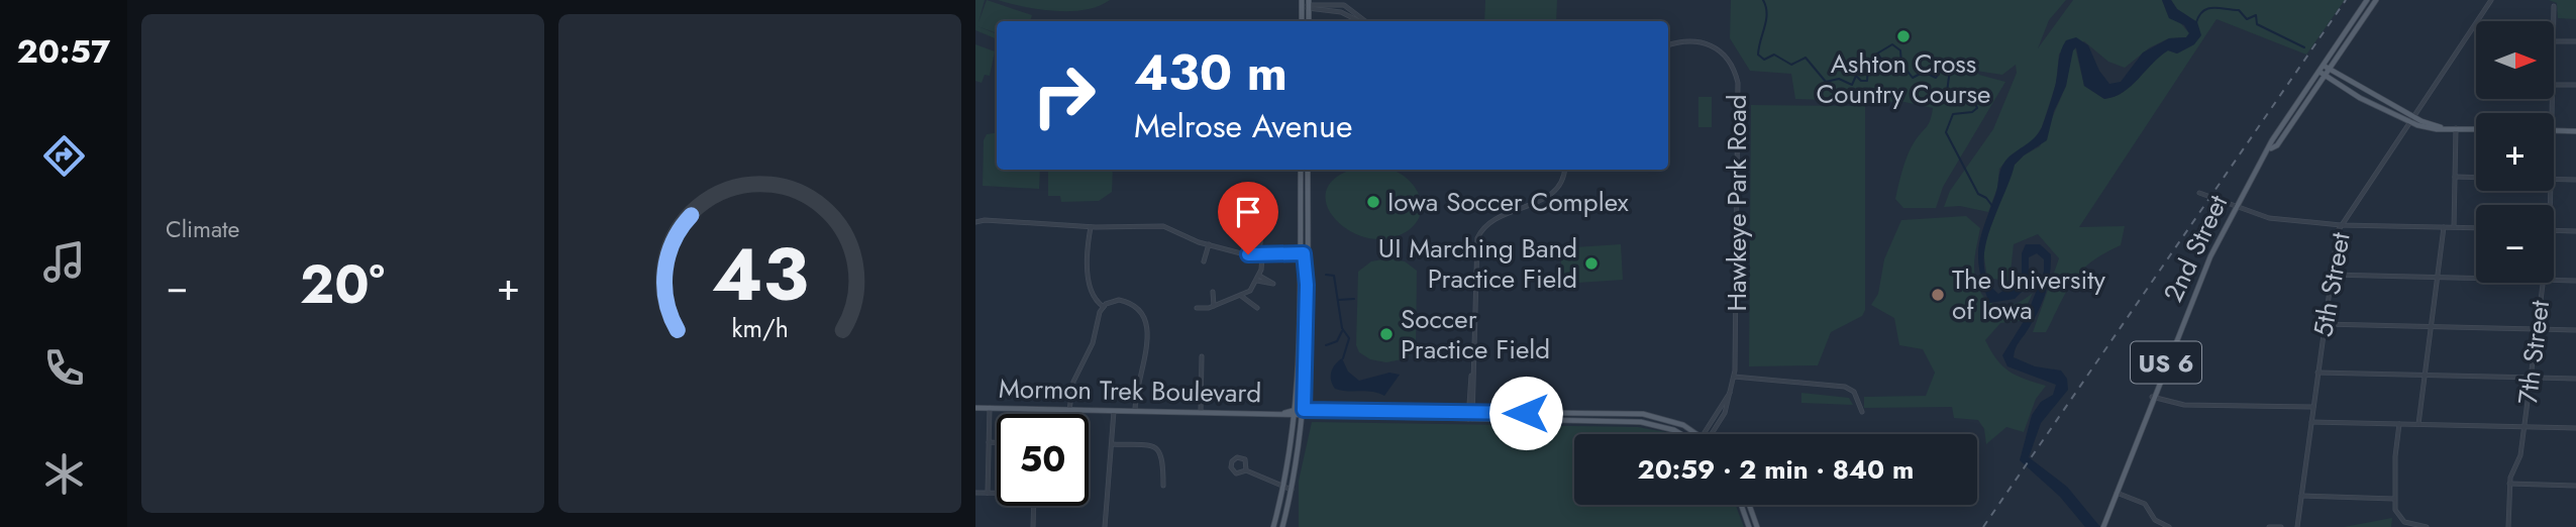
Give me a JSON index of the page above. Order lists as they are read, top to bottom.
{
  "streets": {
    "main road": ["2nd Street", "US 6", "Mormon Trek Boulevard"],
    "street": ["Hawkeye Park Road", "5th Street", "7th Street"]
  },
  "places": [
    "Ashton Cross Country Course",
    "Iowa Soccer Complex",
    "UI Marching Band Practice Field",
    "The University of Iowa",
    "Soccer Practice Field"
  ],
  "north": "right",
  "page": {
    "tabs": "20:57",
    "tile": "Climate",
    "map_buttons": ["+", "−"],
    "turn": ["430 m", "Melrose Avenue"],
    "heat": ["−", "20°", "+"],
    "limit": "50",
    "trip": "20:59 · 2 min · 840 m",
    "gauge": ["43", "km/h"]
  }
}
